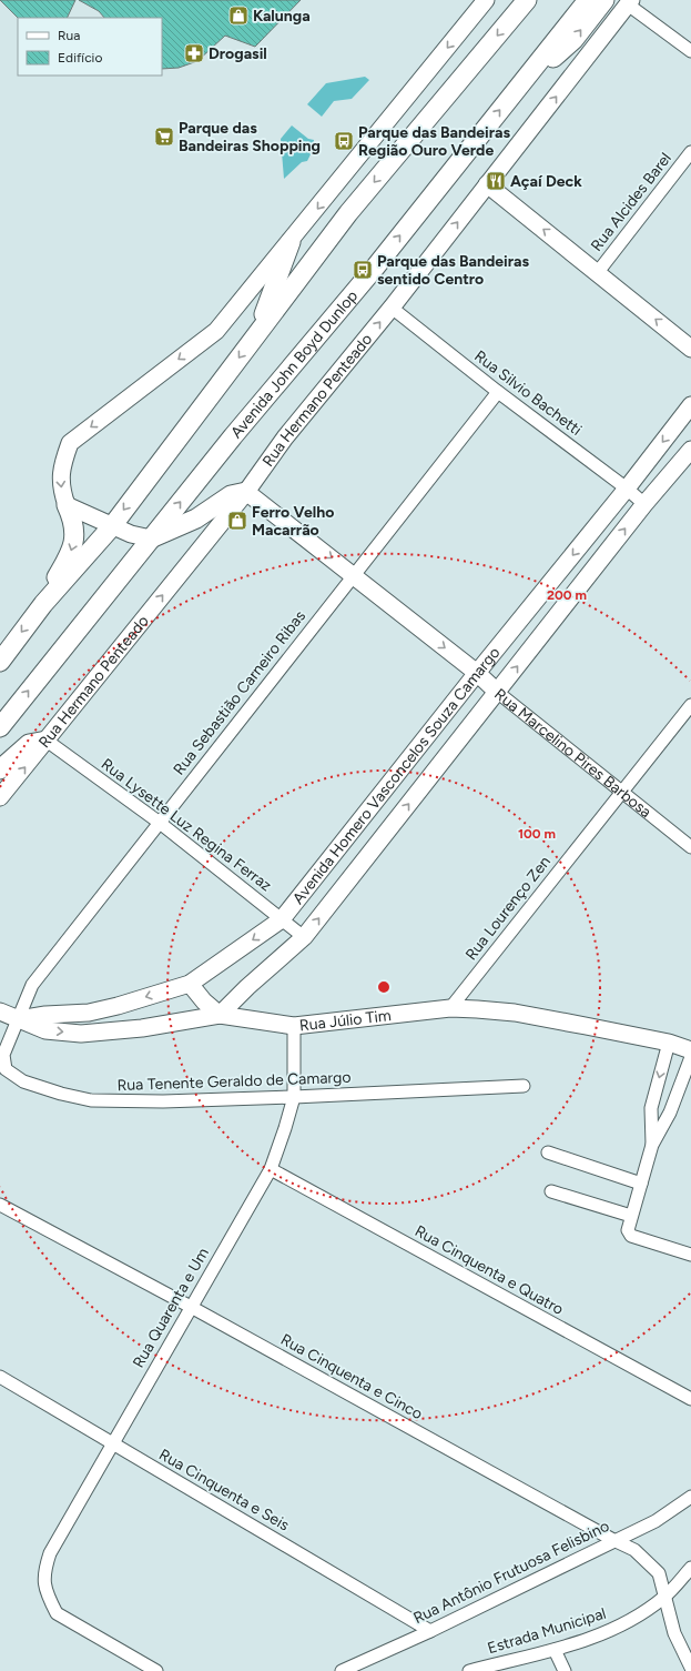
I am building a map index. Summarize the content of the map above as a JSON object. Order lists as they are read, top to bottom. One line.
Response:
{"streets":{"main road":["Avenida John Boyd Dunlop","Rua Hermano Penteado","Rua Marcelino Pires Barbosa","Avenida Homero Vasconcelos Souza Camargo","Rua Júlio Tim"],"street":["Rua Alcides Barel","Rua Silvio Bachetti","Rua Sebastião Carneiro Ribas","Rua Lysette Luz Regina Ferraz","Rua Lourenço Zen","Rua Tenente Geraldo de Camargo","Rua Cinquenta e Quatro","Rua Quarenta e Um","Rua Cinquenta e Cinco","Rua Cinquenta e Seis","Rua Antônio Frutuosa Felisbino","Estrada Municipal"]},"crossings":[["Rua Silvio Bachetti","Rua Hermano Penteado"],["Rua Silvio Bachetti","Rua Sebastião Carneiro Ribas"],["Rua Silvio Bachetti","Avenida Homero Vasconcelos Souza Camargo"],["Rua Hermano Penteado","Rua Marcelino Pires Barbosa"],["Rua Hermano Penteado","Rua Lysette Luz Regina Ferraz"],["Rua Sebastião Carneiro Ribas","Rua Marcelino Pires Barbosa"],["Rua Sebastião Carneiro Ribas","Avenida Homero Vasconcelos Souza Camargo"],["Rua Sebastião Carneiro Ribas","Rua Lysette Luz Regina Ferraz"],["Rua Sebastião Carneiro Ribas","Rua Júlio Tim"],["Rua Sebastião Carneiro Ribas","Rua Tenente Geraldo de Camargo"],["Rua Marcelino Pires Barbosa","Avenida Homero Vasconcelos Souza Camargo"],["Rua Marcelino Pires Barbosa","Rua Lourenço Zen"],["Avenida Homero Vasconcelos Souza Camargo","Rua Lysette Luz Regina Ferraz"],["Avenida Homero Vasconcelos Souza Camargo","Rua Júlio Tim"],["Avenida Homero Vasconcelos Souza Camargo","Rua Tenente Geraldo de Camargo"],["Rua Lourenço Zen","Rua Júlio Tim"],["Rua Júlio Tim","Rua Tenente Geraldo de Camargo"],["Rua Júlio Tim","Rua Quarenta e Um"],["Rua Tenente Geraldo de Camargo","Rua Quarenta e Um"],["Rua Cinquenta e Quatro","Rua Quarenta e Um"],["Rua Quarenta e Um","Rua Cinquenta e Cinco"],["Rua Quarenta e Um","Rua Cinquenta e Seis"],["Rua Cinquenta e Cinco","Rua Antônio Frutuosa Felisbino"],["Rua Cinquenta e Cinco","Estrada Municipal"],["Rua Cinquenta e Seis","Rua Antônio Frutuosa Felisbino"]],"one_way":["Rua Marcelino Pires Barbosa"],"places":{"shop":["Kalunga","Ferro Velho Macarrão"],"pharmacy":["Drogasil"],"supermarket":["Parque das Bandeiras Shopping"],"bus stop":["Parque das Bandeiras Região Ouro Verde","Parque das Bandeiras sentido Centro"],"restaurant":["Açaí Deck"]},"legend":["Rua","Edifício"],"rings":["200 m","100 m"]}
